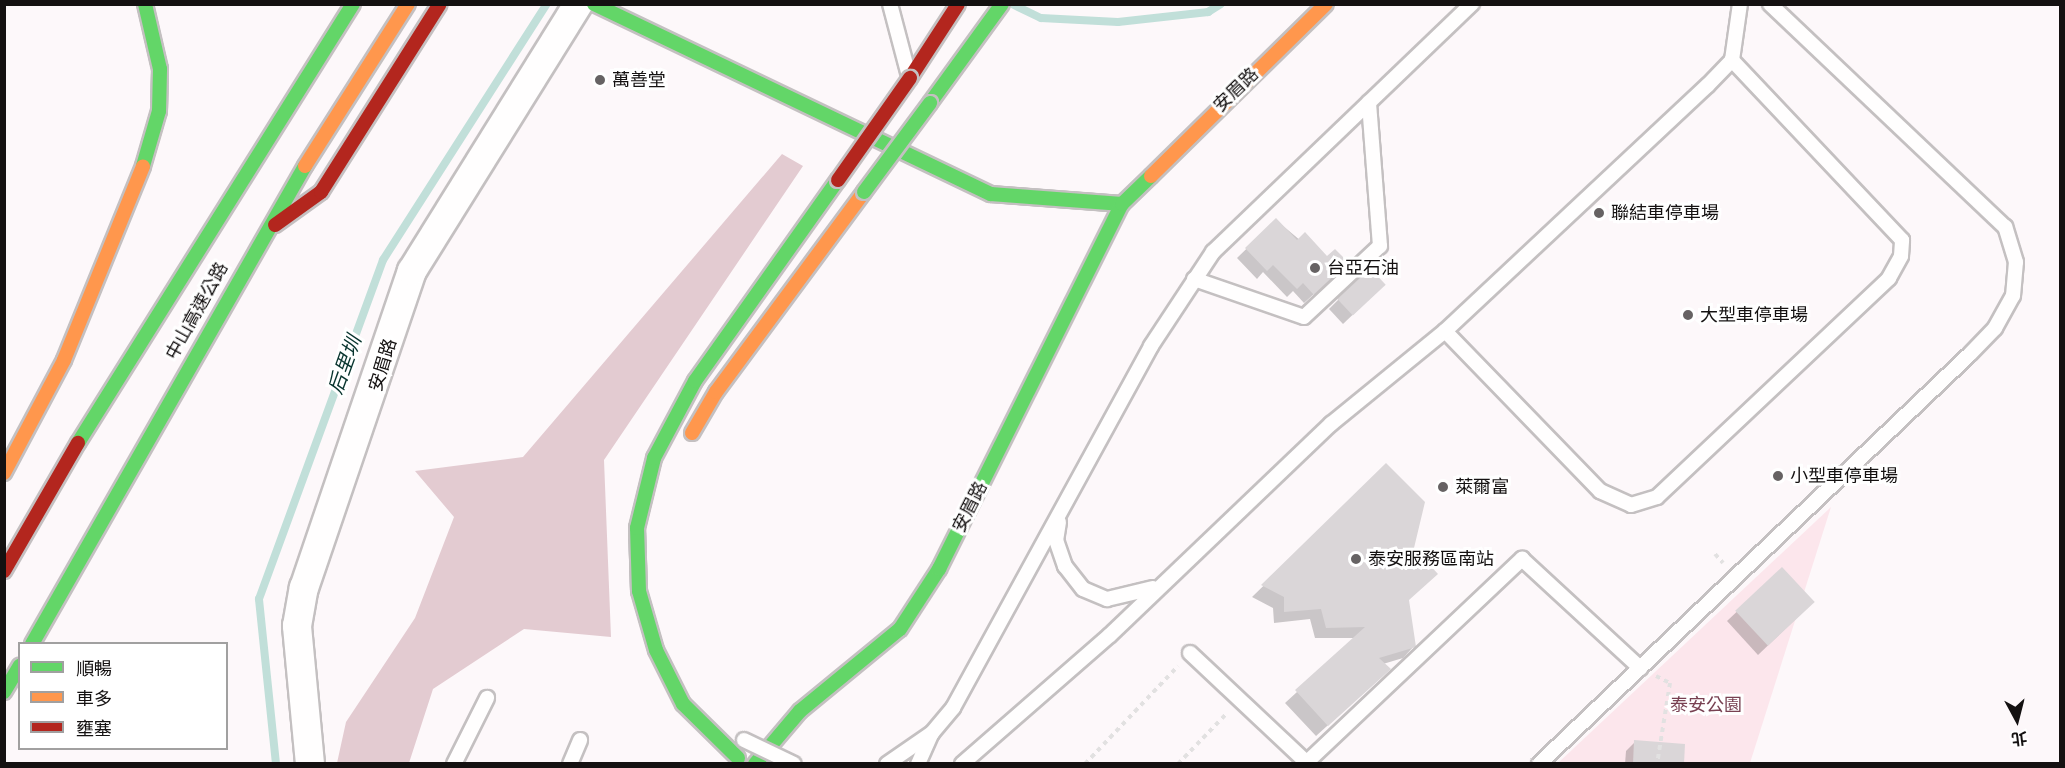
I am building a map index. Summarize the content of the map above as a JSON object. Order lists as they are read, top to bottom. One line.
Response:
{"streets":{"main road":["安眉路","中山高速公路"]},"water":["后里圳"],"parks":["泰安公園"],"places":["萬善堂","聯結車停車場","台亞石油","大型車停車場","小型車停車場","萊爾富","泰安服務區南站"],"legend":["順暢","車多","壅塞"],"north":"bottom"}
